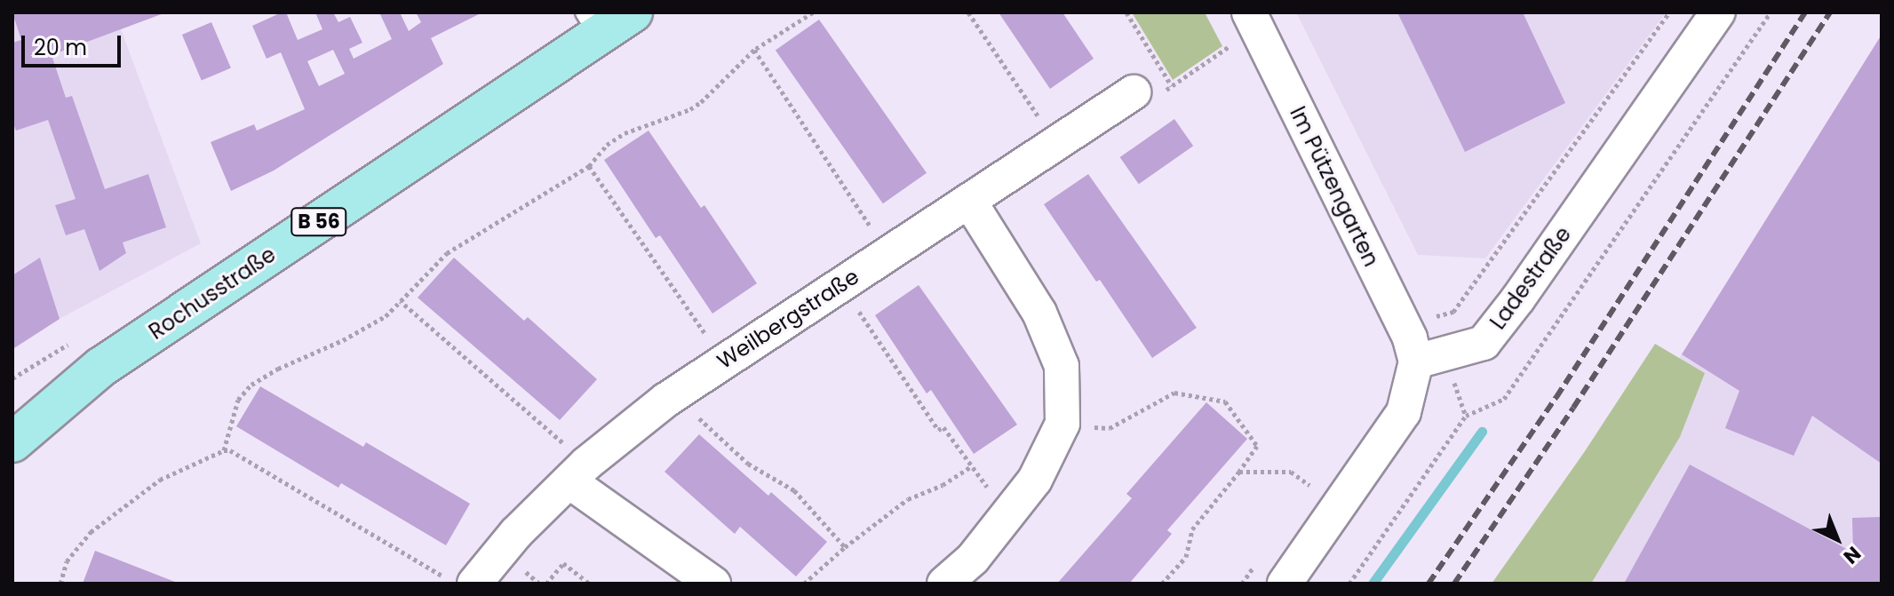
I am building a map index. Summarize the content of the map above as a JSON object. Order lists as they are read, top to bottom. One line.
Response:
{"streets":{"main road":["B 56","Rochusstraße"],"street":["Im Pützengarten","Ladestraße","Weilbergstraße"]},"crossings":[["Im Pützengarten","Ladestraße"]],"scale_bar":"20 m","north":"bottom right"}
